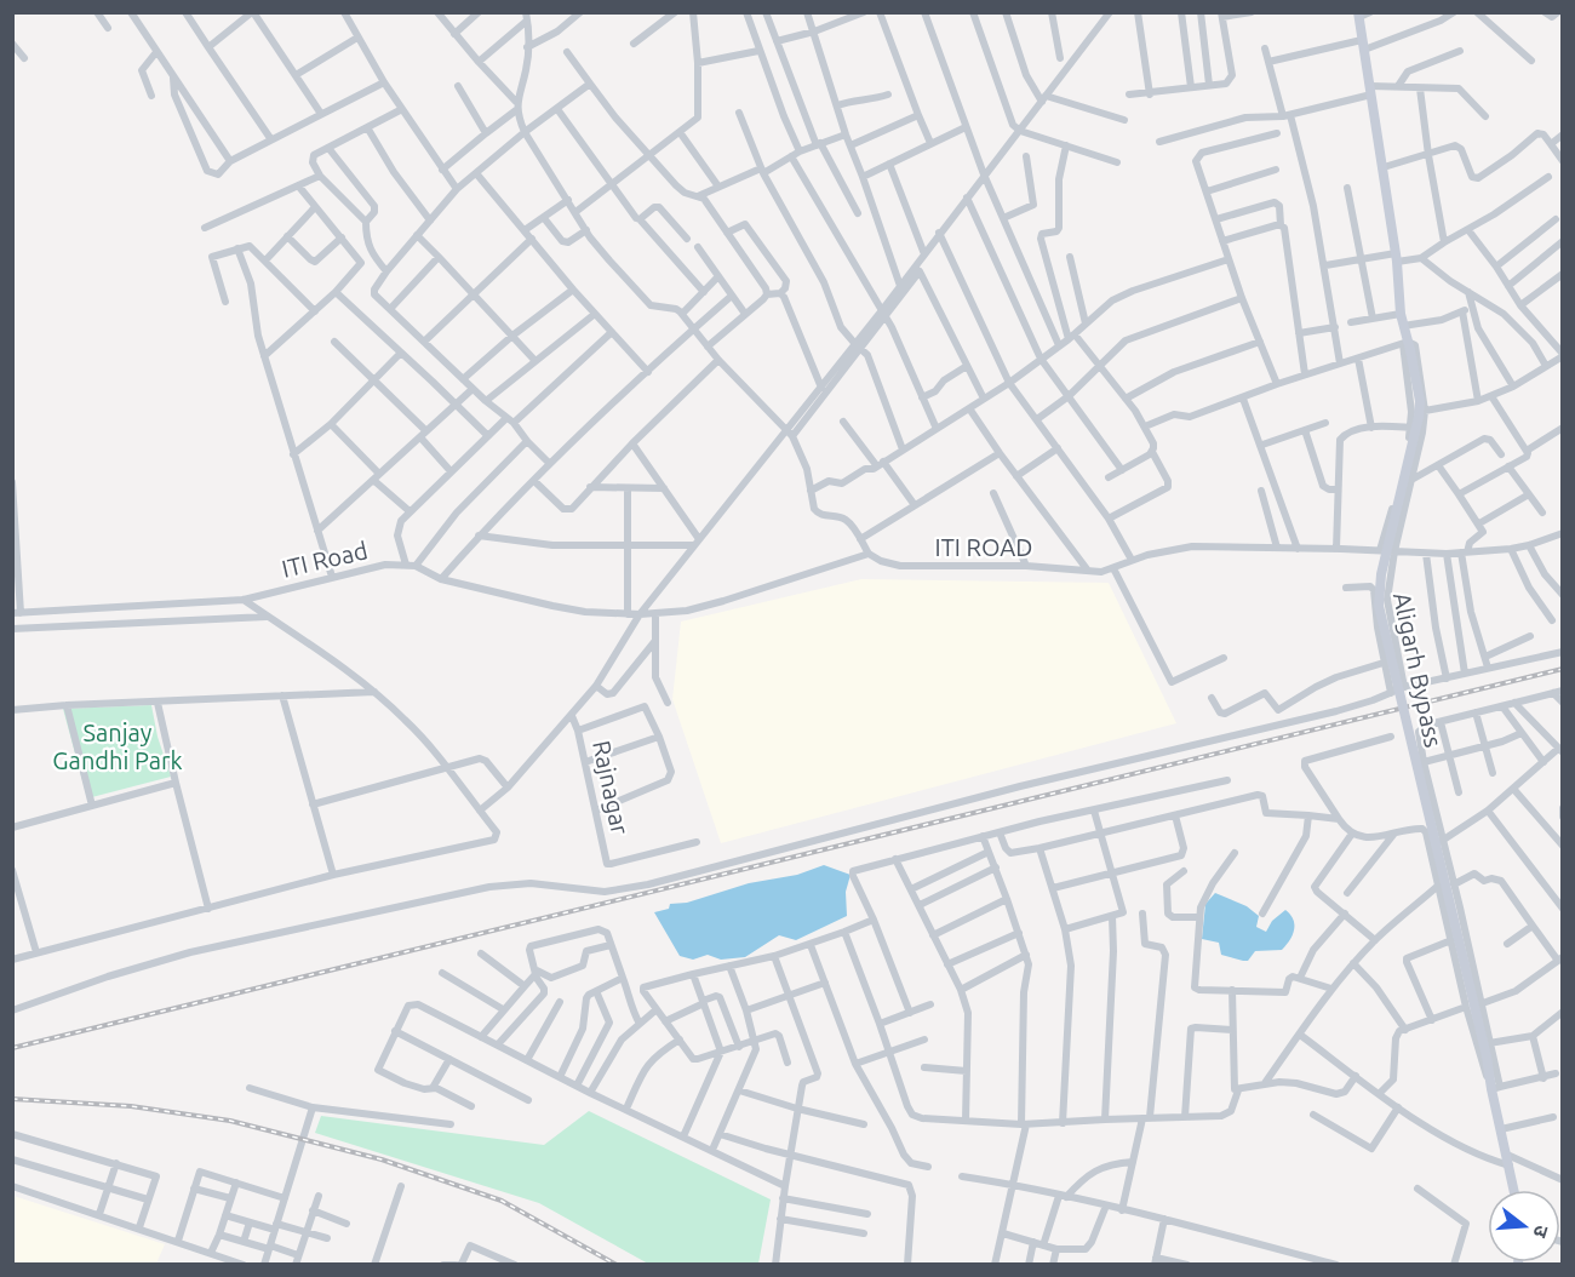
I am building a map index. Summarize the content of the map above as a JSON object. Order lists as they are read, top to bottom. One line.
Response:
{"streets":{"main road":["Aligarh Bypass"],"street":["ITI ROAD","ITI Road","Rajnagar"]},"parks":["Sanjay Gandhi Park"],"north":"right"}
